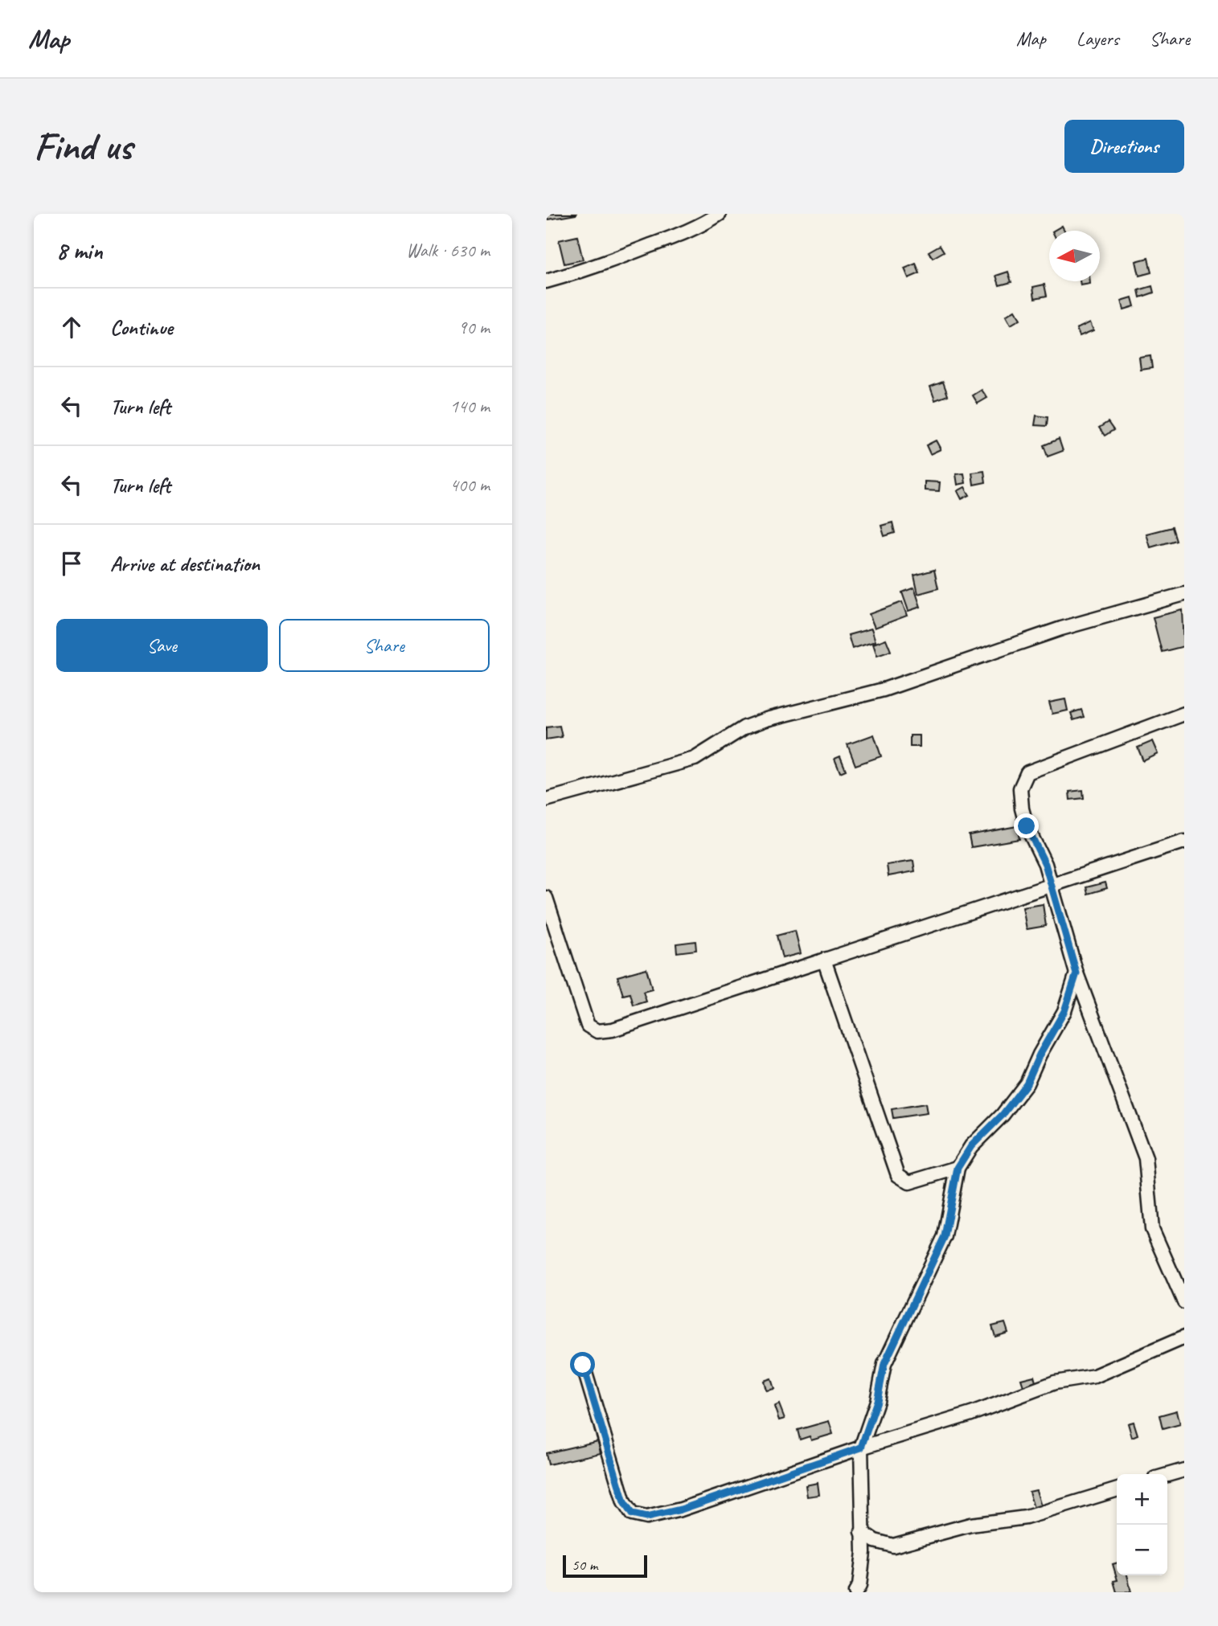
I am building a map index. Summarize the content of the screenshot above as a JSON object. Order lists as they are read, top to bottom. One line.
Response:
{"scale_bar":"50 m","north":"left","page":{"header":"Map","nav":["Map","Layers","Share"],"buttons":["Directions",["Save","Share"]],"title":"Find us","heading":["8 min","Walk · 630 m"],"list":[["Continue","90 m"],["Turn left","140 m"],["Turn left","400 m"],"Arrive at destination"],"map_buttons":["+","−"],"scale":"50 m"}}
